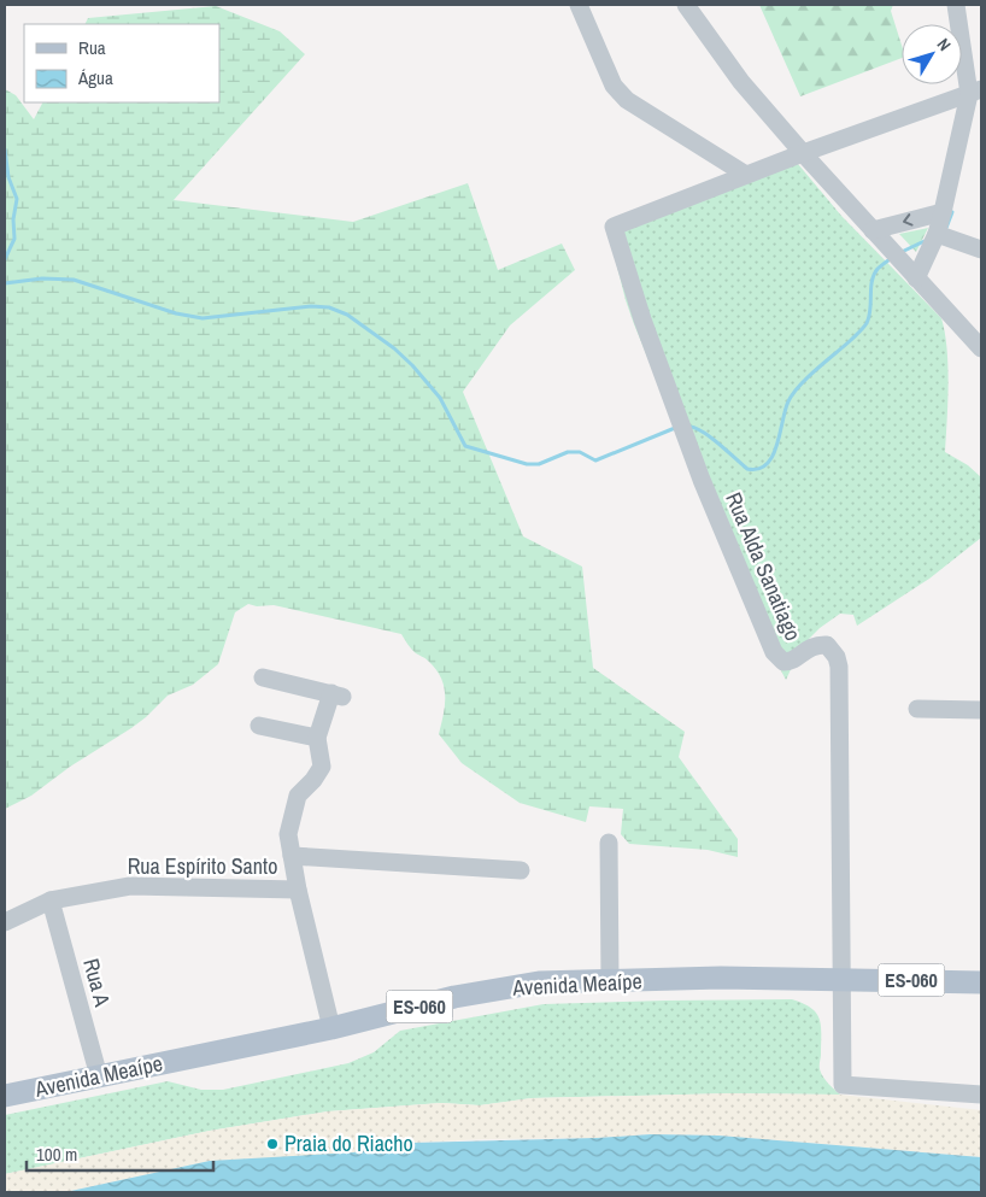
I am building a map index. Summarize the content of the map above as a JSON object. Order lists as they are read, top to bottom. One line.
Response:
{"streets":{"main road":["ES-060","Avenida Meaípe"],"street":["Rua Alda Sanatiago","Rua Espírito Santo","Rua A"]},"crossings":[["Rua Alda Sanatiago","Avenida Meaípe"],["Rua Espírito Santo","Rua A"],["Rua Espírito Santo","Avenida Meaípe"],["Rua A","Avenida Meaípe"]],"places":["Praia do Riacho"],"legend":["Rua","Água"],"scale_bar":"100 m","north":"top right"}
